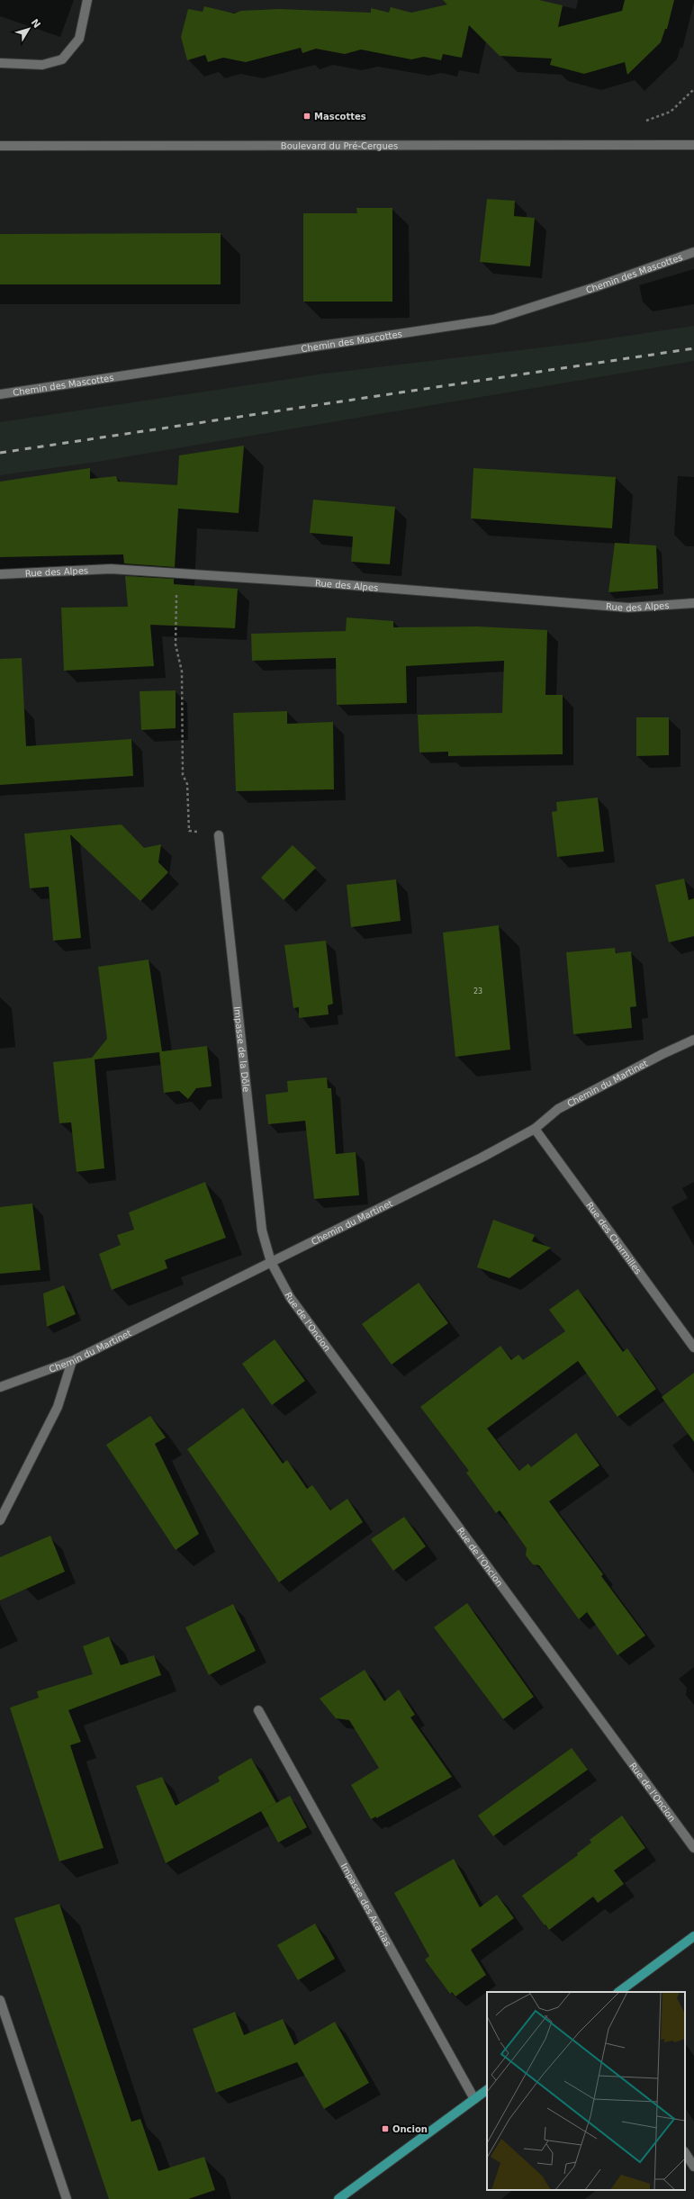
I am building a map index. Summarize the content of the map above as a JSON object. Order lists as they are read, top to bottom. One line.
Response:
{"streets":{"street":["Boulevard du Pré-Cergues","Chemin des Mascottes","Rue des Alpes","Impasse de la Dôle","Chemin du Martinet","Rue des Charmilles","Rue de l'Oncion","Impasse des Acacias"]},"crossings":[["Impasse de la Dôle","Chemin du Martinet"],["Impasse de la Dôle","Rue de l'Oncion"],["Chemin du Martinet","Rue des Charmilles"],["Chemin du Martinet","Rue de l'Oncion"]],"places":{"transit":["Mascottes","Oncion"]},"house_numbers":["23"],"north":"top right"}
